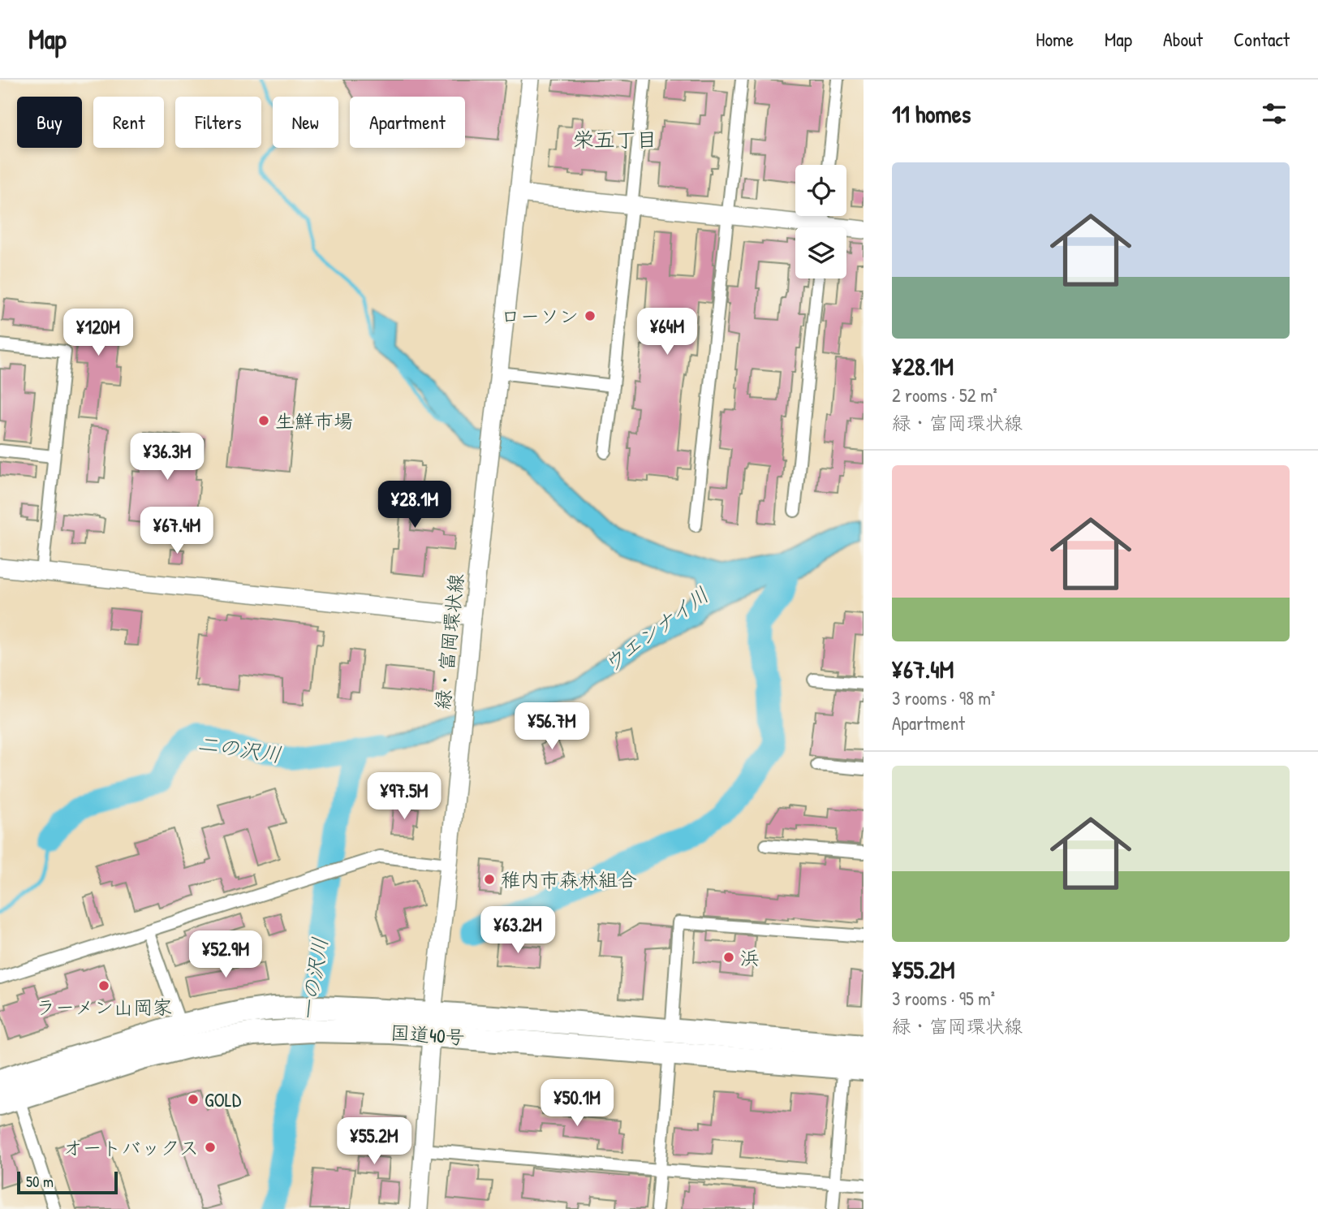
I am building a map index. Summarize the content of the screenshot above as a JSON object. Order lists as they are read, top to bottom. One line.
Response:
{"streets":{"highway":["国道40号"],"street":["緑・富岡環状線"]},"crossings":[["緑・富岡環状線","国道40号"]],"districts":["栄五丁目"],"water":["ウエンナイ川","二の沢川","一の沢川"],"places":["ローソン","生鮮市場","稚内市森林組合","浜","ラーメン山岡家","GOLD","オートバックス"],"scale_bar":"50 m","page":{"header":"Map","nav":["Home","Map","About","Contact"],"heading":"11 homes","chip":["Buy","Rent","Filters","New","Apartment"],"list":[{"name":"¥28.1M","note":"2 rooms · 52 m² · 緑・富岡環状線"},{"name":"¥67.4M","note":"3 rooms · 98 m² · Apartment"},{"name":"¥55.2M","note":"3 rooms · 95 m² · 緑・富岡環状線"}],"price":["¥64M","¥120M","¥36.3M","¥28.1M","¥67.4M","¥56.7M","¥97.5M","¥63.2M","¥52.9M","¥50.1M","¥55.2M"],"scale":"50 m"}}
